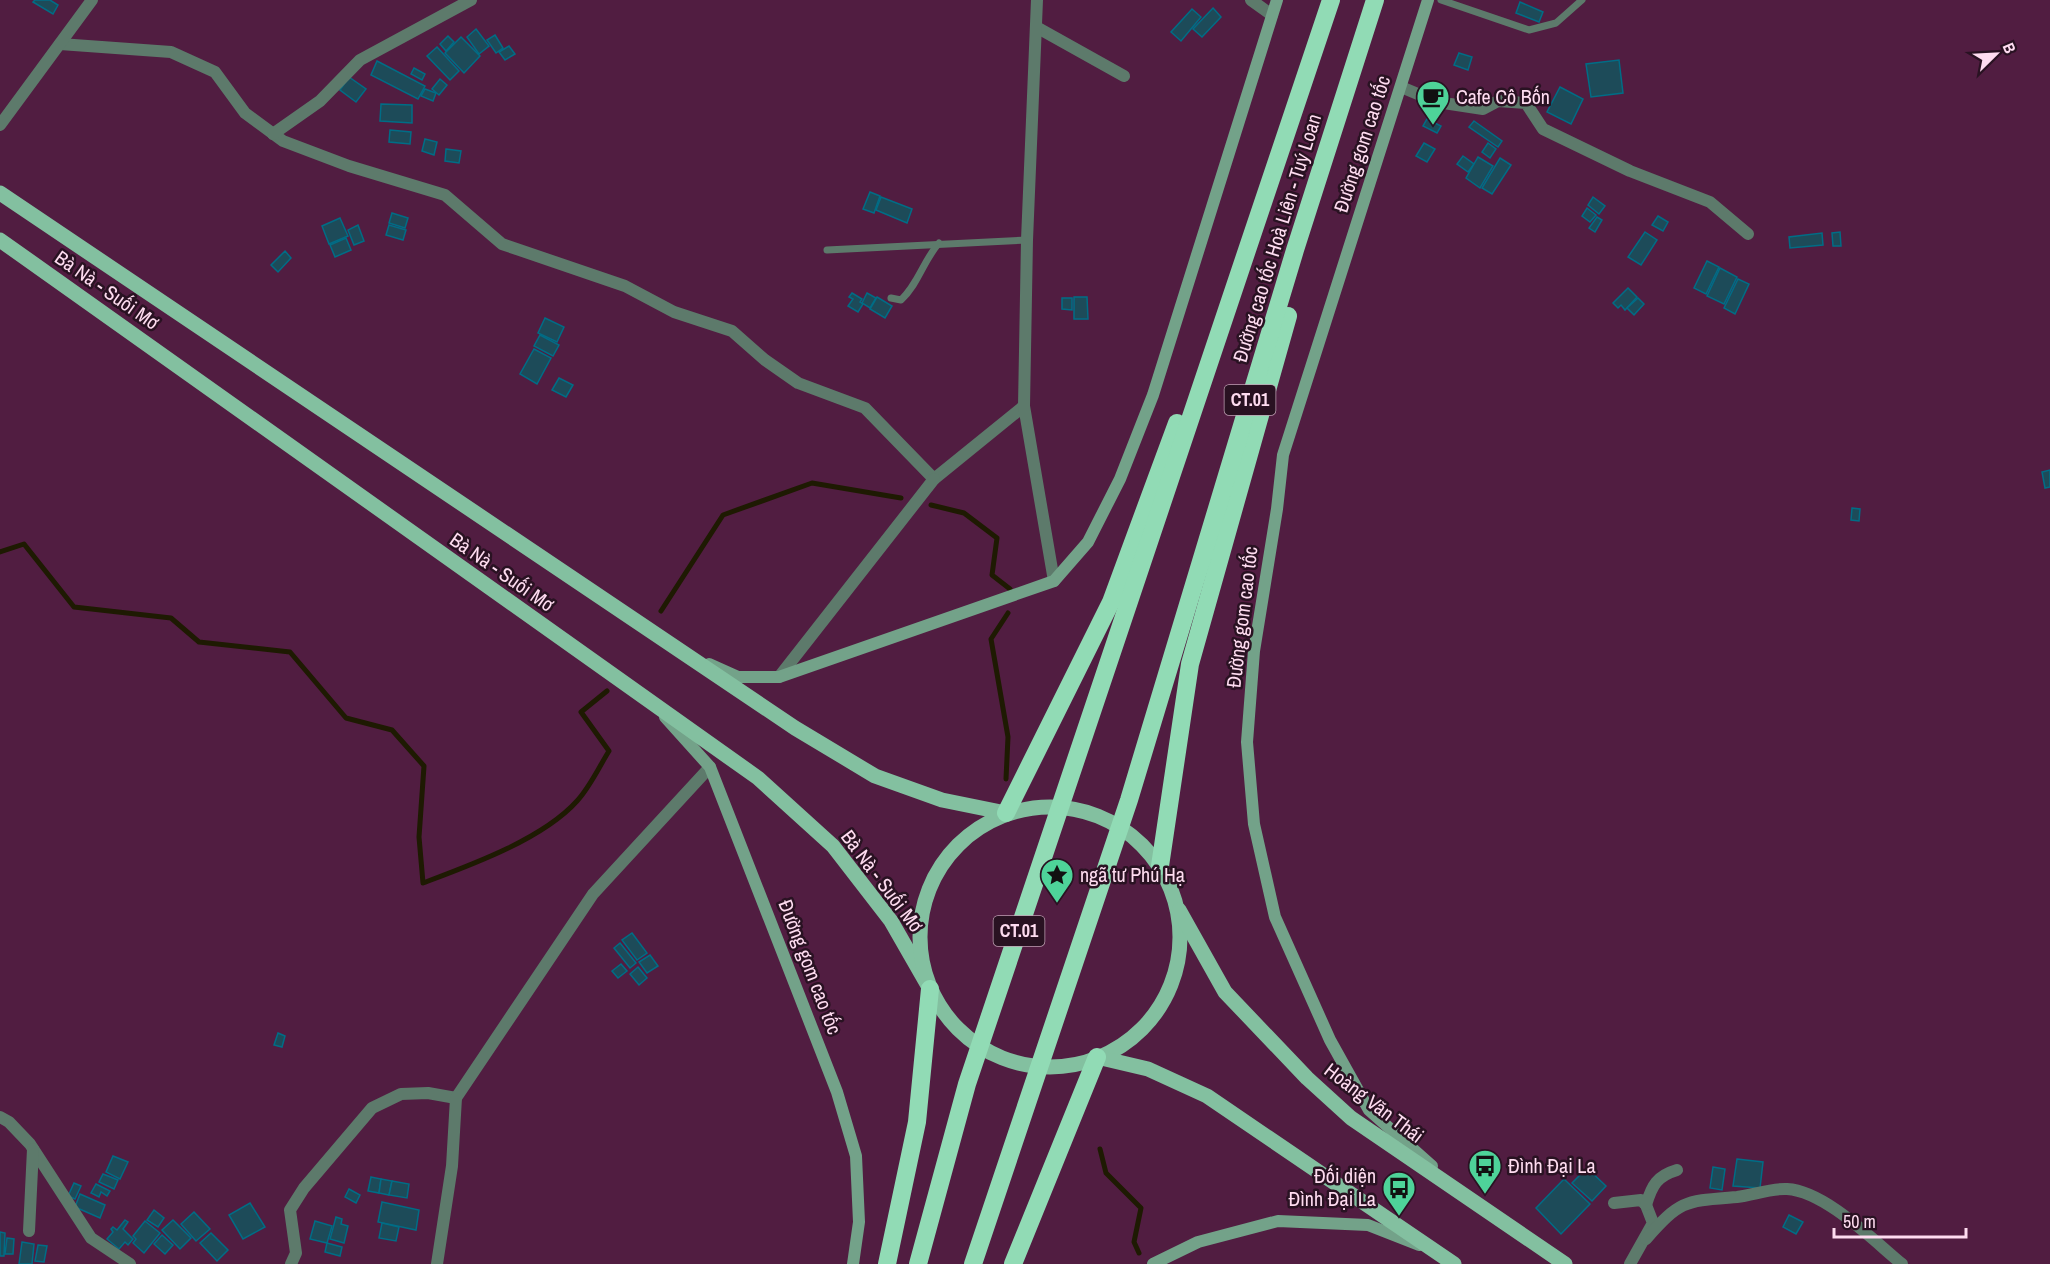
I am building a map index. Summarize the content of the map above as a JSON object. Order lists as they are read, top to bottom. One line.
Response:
{"streets":{"highway":["Đường cao tốc Hoà Liên - Tuý Loan","CT.01"],"main road":["Đường gom cao tốc","Bà Nà - Suối Mơ","Hoàng Văn Thái"]},"crossings":[["Đường gom cao tốc","Bà Nà - Suối Mơ"],["Đường gom cao tốc","Hoàng Văn Thái"],["Bà Nà - Suối Mơ","Hoàng Văn Thái"]],"places":{"cafe":["Cafe Cô Bốn"],"place":["ngã tư Phú Hạ"],"bus stop":["Đình Đại La","Đối diện Đình Đại La"]},"scale_bar":"50 m","north":"top right"}
